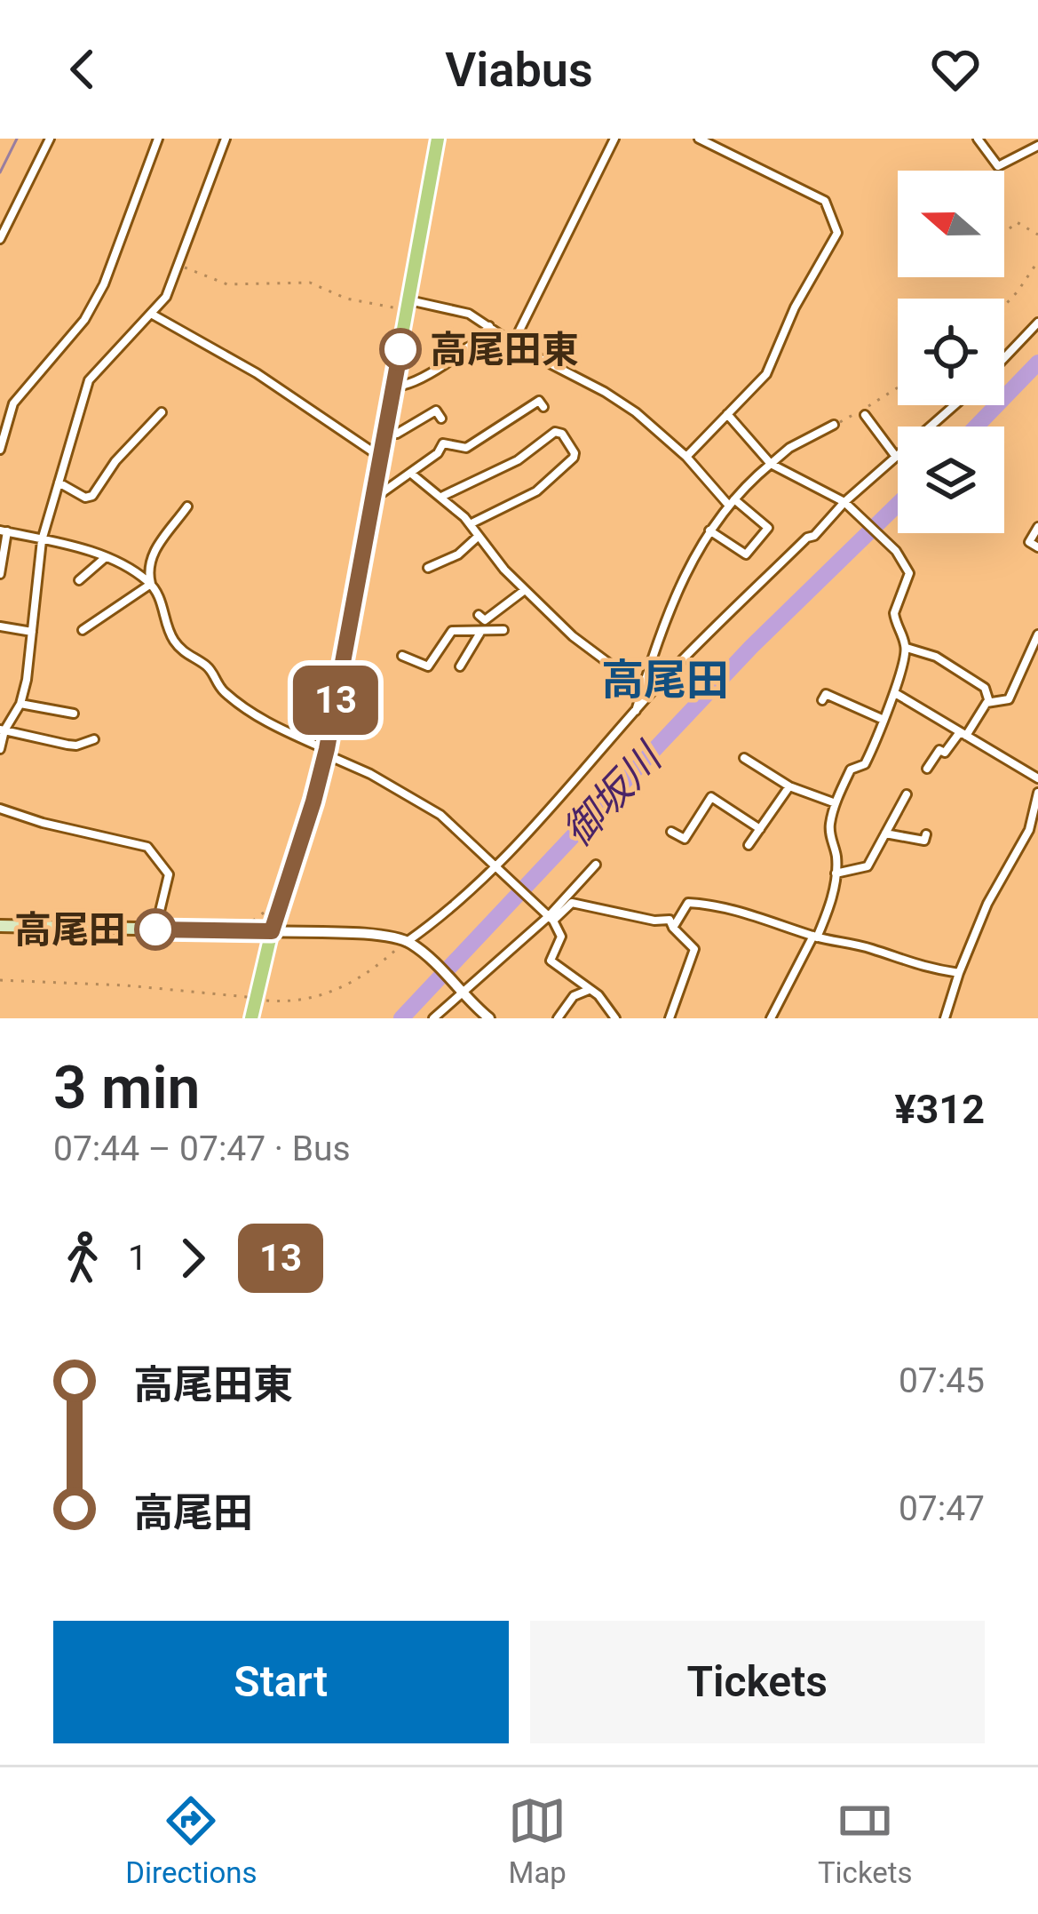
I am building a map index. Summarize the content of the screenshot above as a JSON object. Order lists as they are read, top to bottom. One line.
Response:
{"districts":["高尾田"],"water":["御坂川"],"places":["高尾田東","高尾田"],"lines":["bus line 13"],"north":"left","page":{"header":"Viabus","on_map":"13","heading":["3 min","07:44 – 07:47 · Bus","¥312"],"legs":["1","13"],"list":[{"name":"高尾田東","value":"07:45"},{"name":"高尾田","value":"07:47"}],"buttons":["Start","Tickets"],"tabs":["Directions","Map","Tickets"]}}
